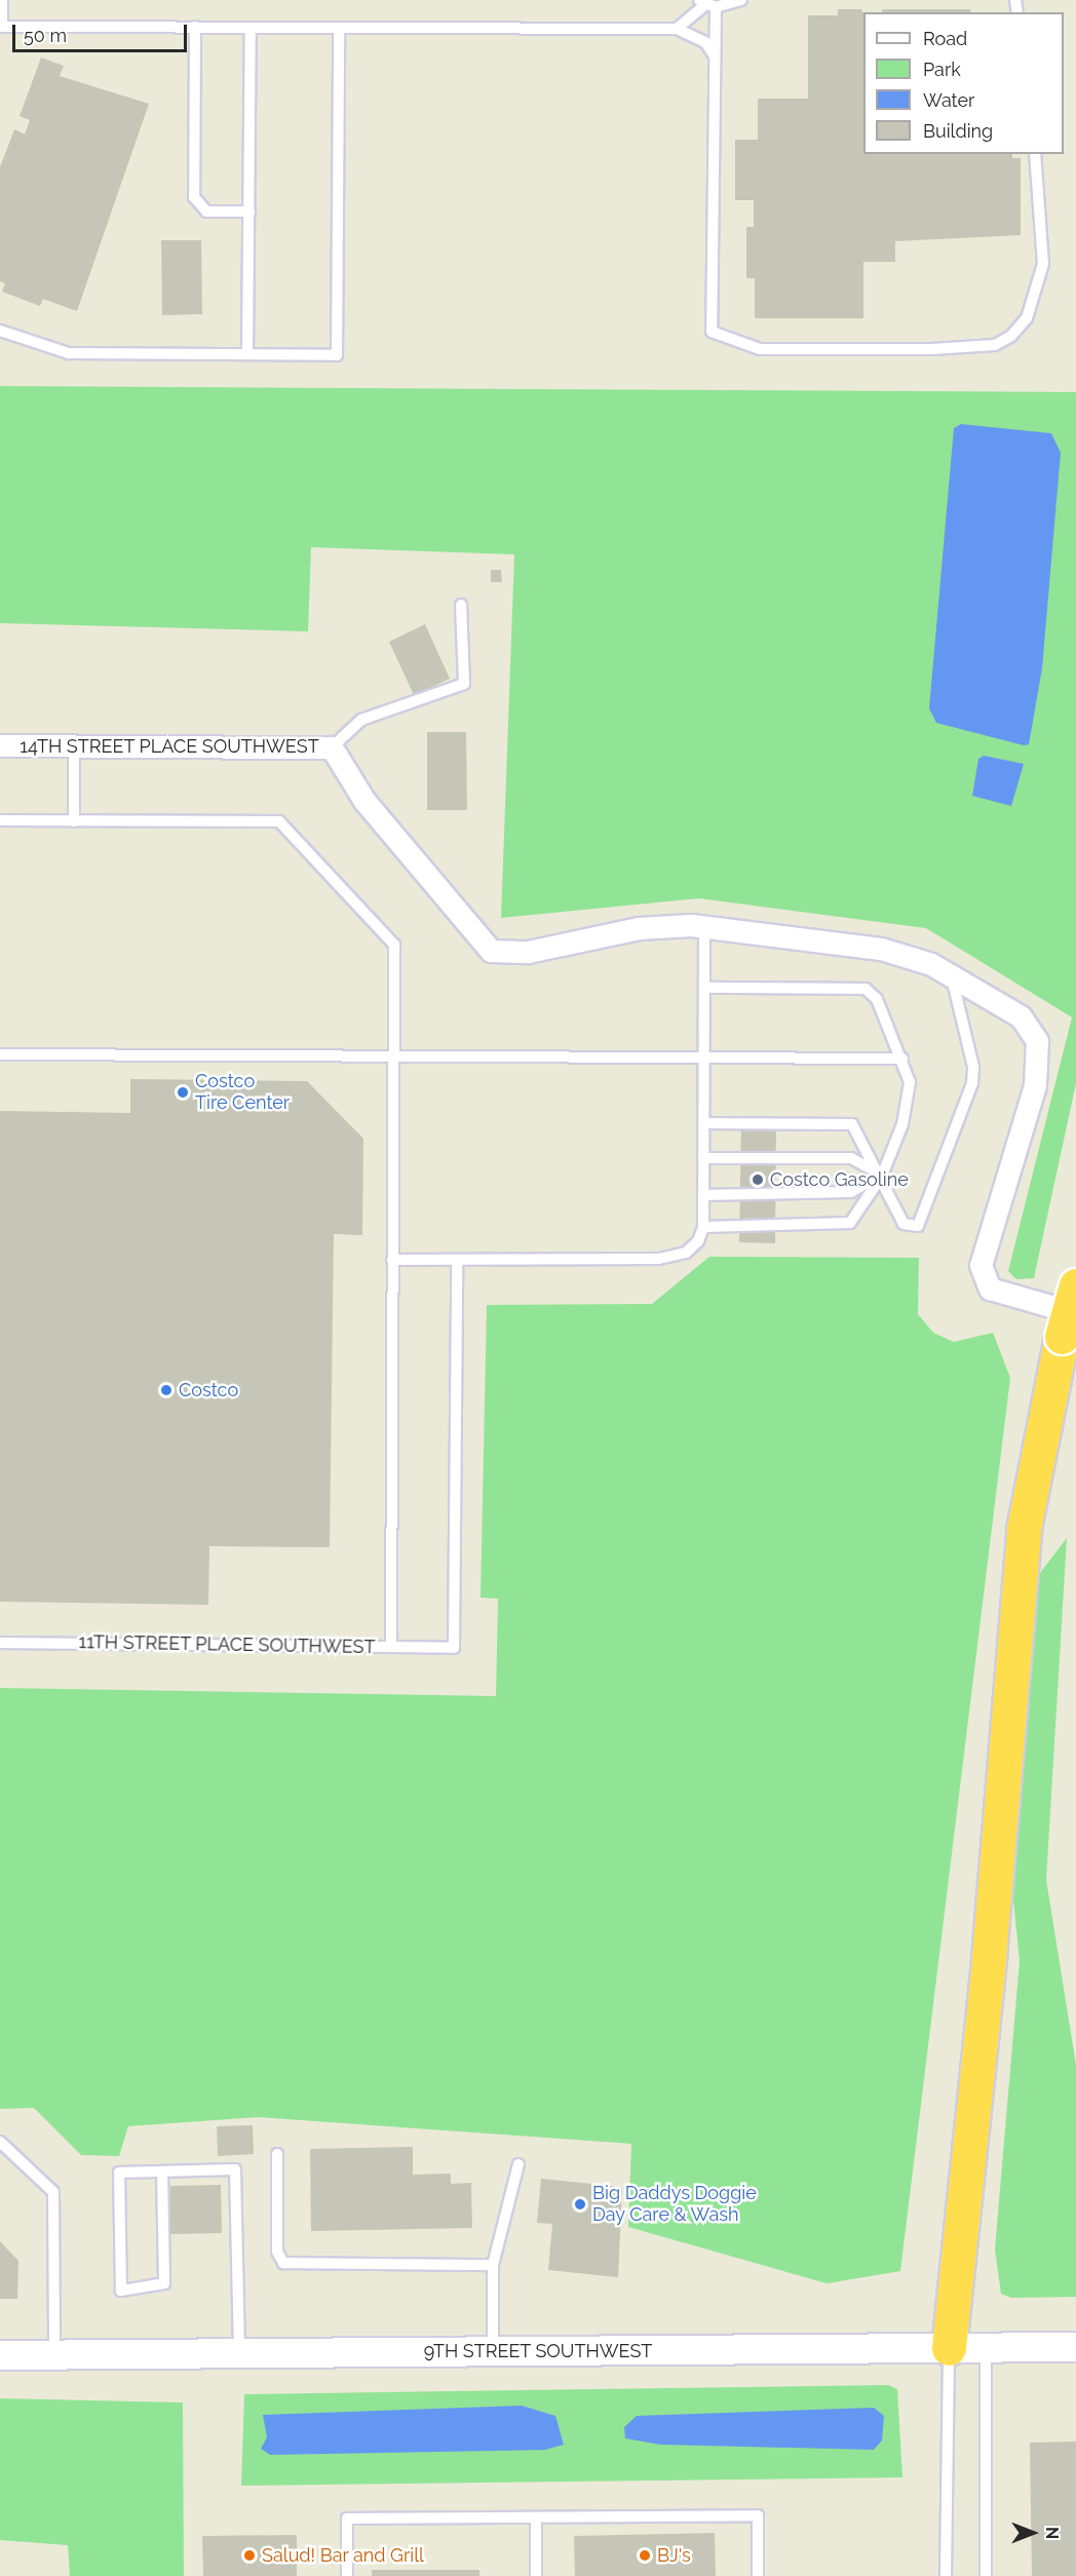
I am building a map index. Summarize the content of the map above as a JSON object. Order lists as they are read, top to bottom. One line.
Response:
{"streets":{"main road":["9TH STREET SOUTHWEST"],"street":["14TH STREET PLACE SOUTHWEST"],"lane":["11TH STREET PLACE SOUTHWEST"]},"places":["Costco Tire Center","Costco Gasoline","Costco","Big Daddys Doggie Day Care & Wash","Salud! Bar and Grill","BJ's"],"legend":["Road","Park","Water","Building"],"scale_bar":"50 m","north":"right"}
